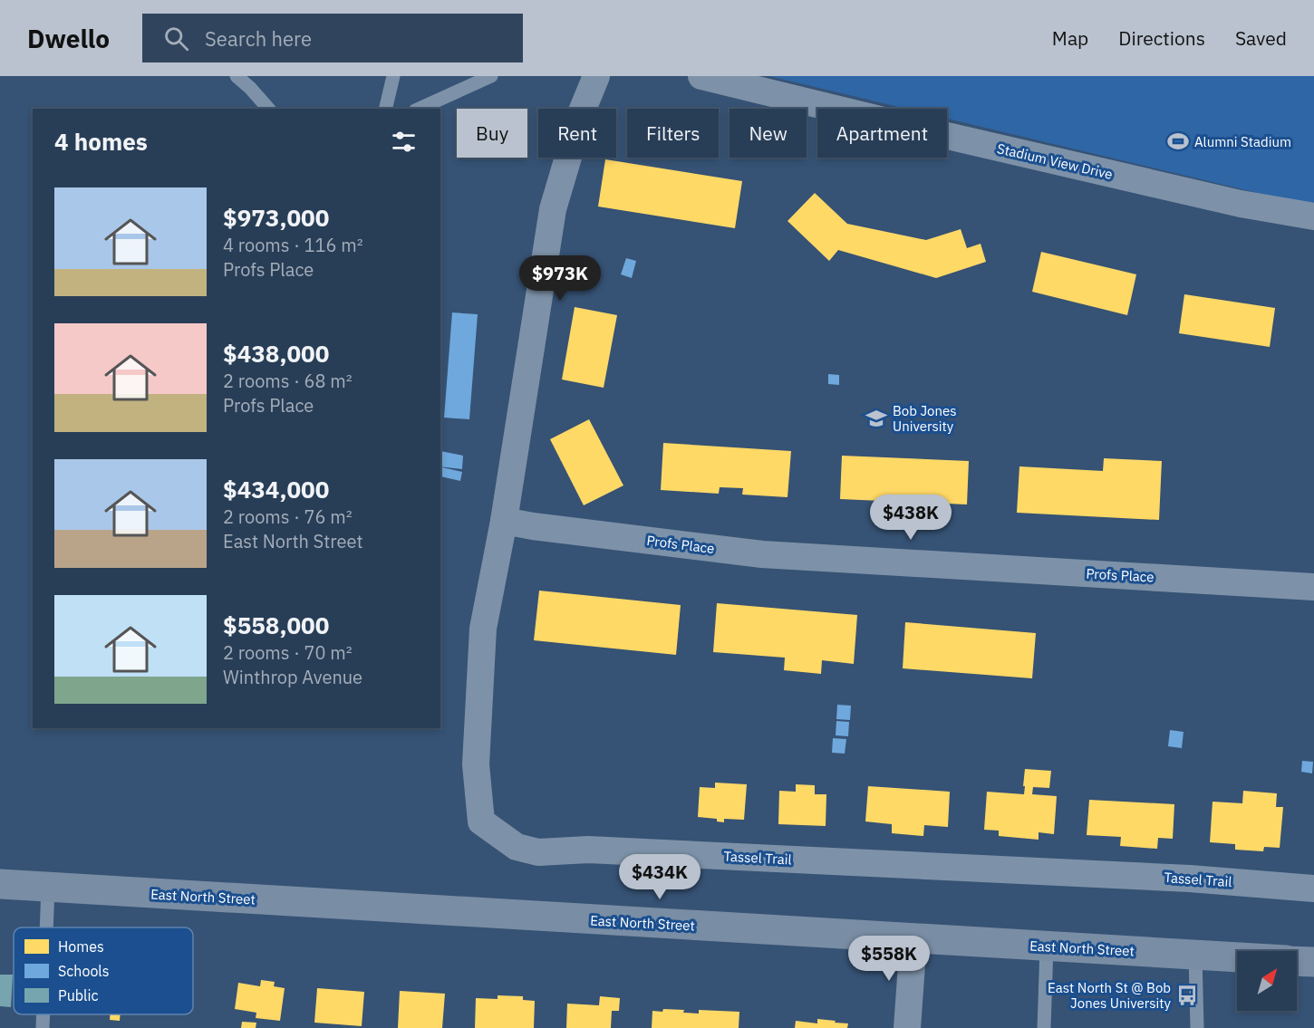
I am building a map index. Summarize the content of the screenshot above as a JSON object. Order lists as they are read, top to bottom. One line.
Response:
{"streets":{"main road":["East North Street"],"street":["Stadium View Drive","Profs Place","Tassel Trail"]},"crossings":[["Profs Place","Tassel Trail"]],"places":{"sports":["Alumni Stadium"],"school or university":["Bob Jones University"],"bus stop":["East North St @ Bob Jones University"]},"legend":["Homes","Schools","Public"],"north":"top right","page":{"header":"Dwello","search":"Search here","nav":["Map","Directions","Saved"],"chip":["Buy","Rent","Filters","New","Apartment"],"heading":"4 homes","list":[{"name":"$973,000","note":"4 rooms · 116 m² · Profs Place"},{"name":"$438,000","note":"2 rooms · 68 m² · Profs Place"},{"name":"$434,000","note":"2 rooms · 76 m² · East North Street"},{"name":"$558,000","note":"2 rooms · 70 m² · Winthrop Avenue"}],"price":["$973K","$438K","$434K","$558K"]}}
